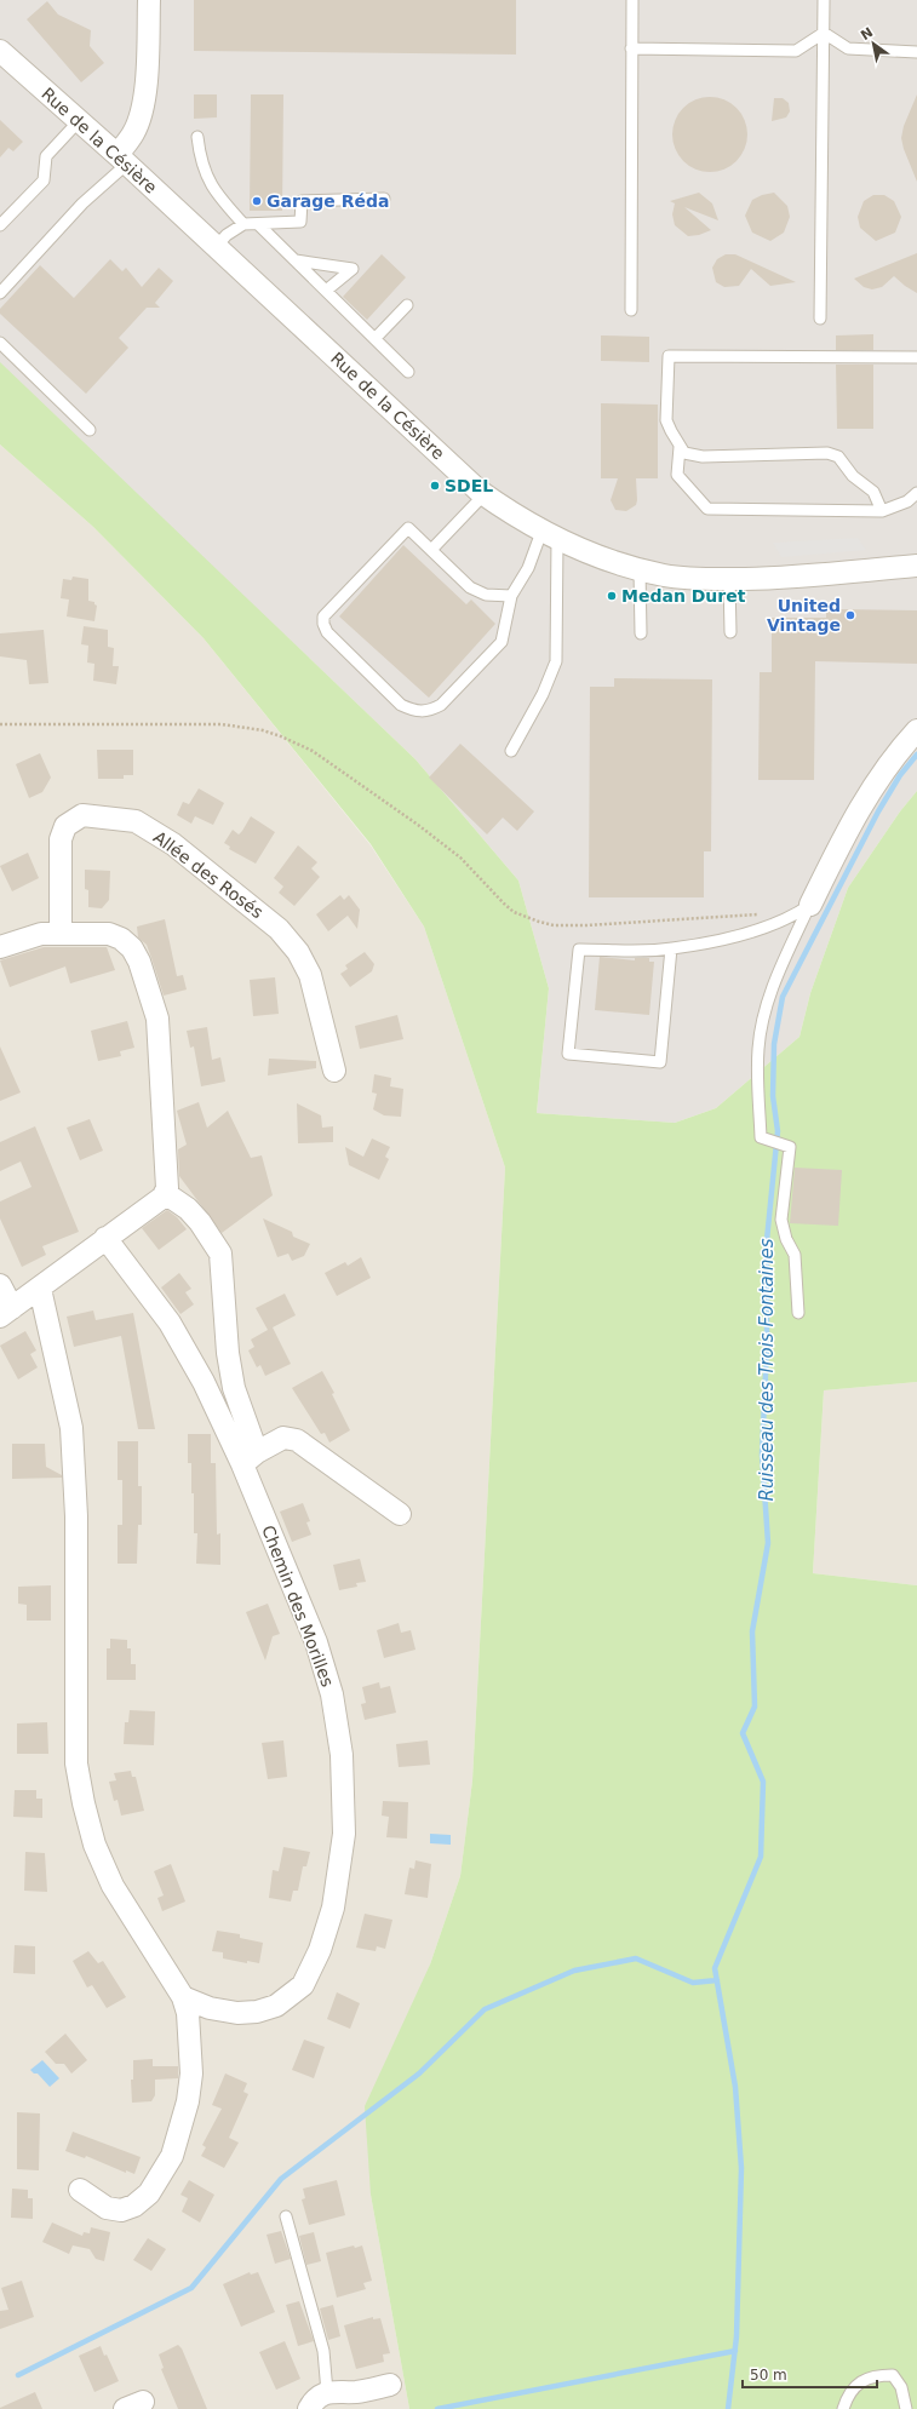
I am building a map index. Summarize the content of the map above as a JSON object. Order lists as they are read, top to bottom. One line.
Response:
{"streets":{"street":["Rue de la Césière","Allée des Rosés","Chemin des Morilles"]},"water":["Ruisseau des Trois Fontaines"],"places":["Garage Réda","SDEL","Medan Duret","United Vintage"],"scale_bar":"50 m","north":"top left"}
